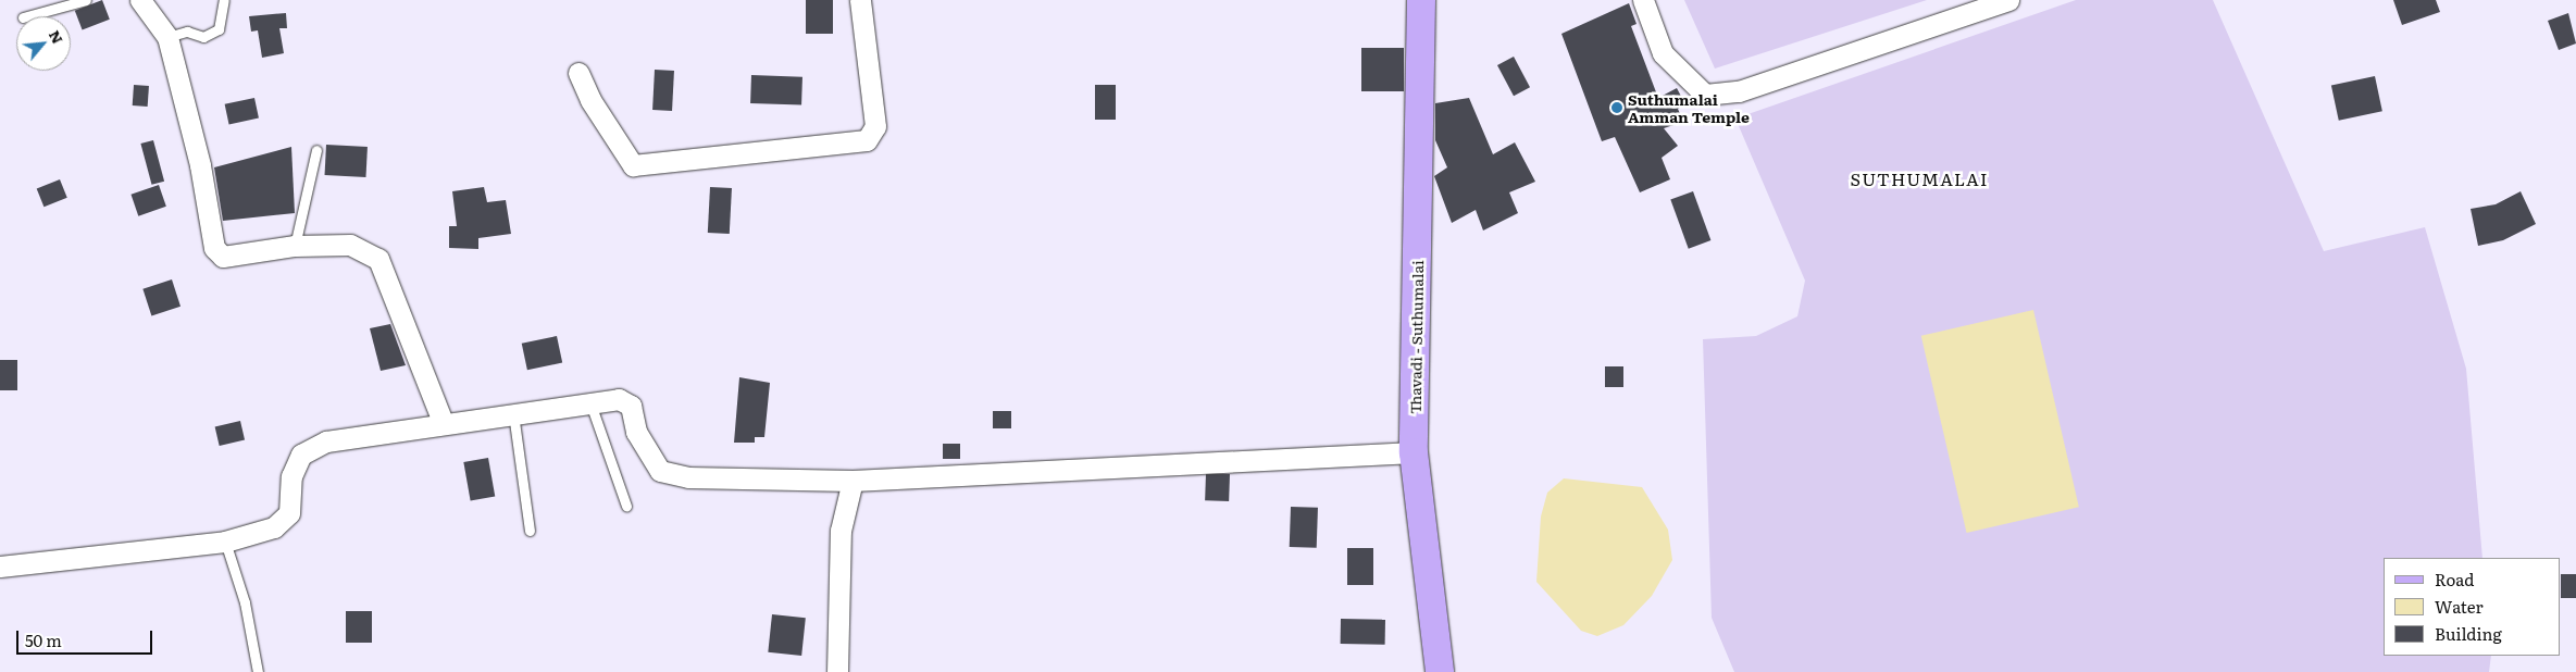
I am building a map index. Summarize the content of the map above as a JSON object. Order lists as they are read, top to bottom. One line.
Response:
{"streets":{"main road":["Thavadi - Suthumalai"]},"districts":["SUTHUMALAI"],"places":["Suthumalai Amman Temple"],"legend":["Road","Water","Building"],"scale_bar":"50 m","north":"top right"}
